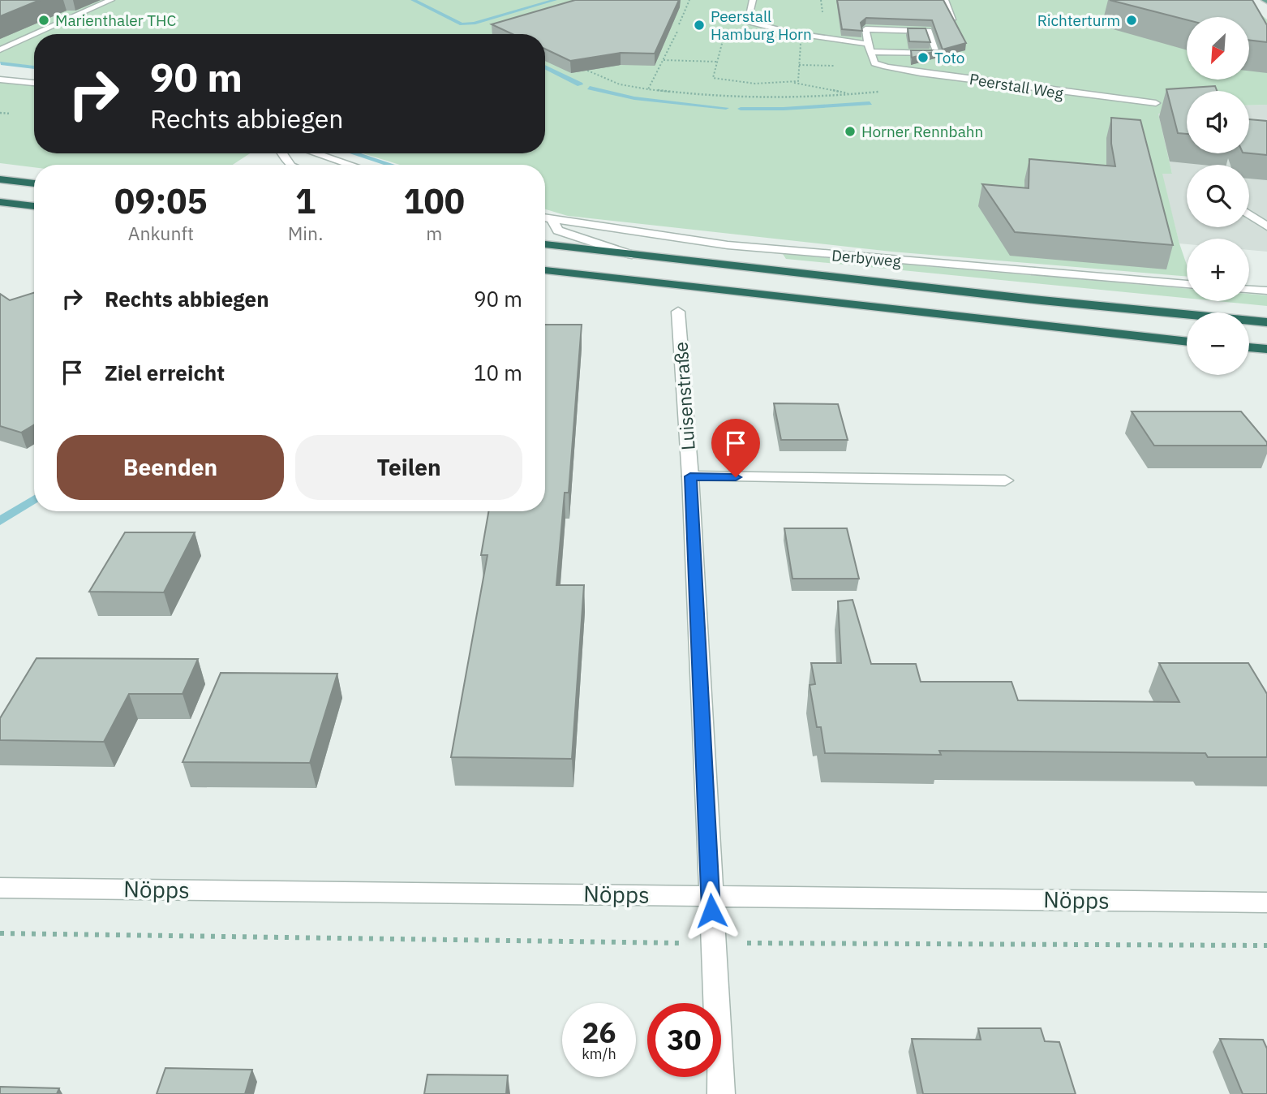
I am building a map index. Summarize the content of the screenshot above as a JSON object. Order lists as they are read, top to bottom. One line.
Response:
{"streets":{"street":["Peerstall Weg","Derbyweg","Luisenstraße","Nöpps"]},"crossings":[["Luisenstraße","Nöpps"]],"places":["Marienthaler THC","Richterturm","Peerstall Hamburg Horn","Toto","Horner Rennbahn"],"north":"bottom left","page":{"map_buttons":["+","−"],"turn":["90 m","Rechts abbiegen"],"eta":["09:05","Ankunft","1","Min.","100","m"],"list":[{"name":"Rechts abbiegen","value":"90 m"},{"name":"Ziel erreicht","value":"10 m"}],"buttons":["Beenden","Teilen"],"speed":"26 km/h","limit":"30"}}
